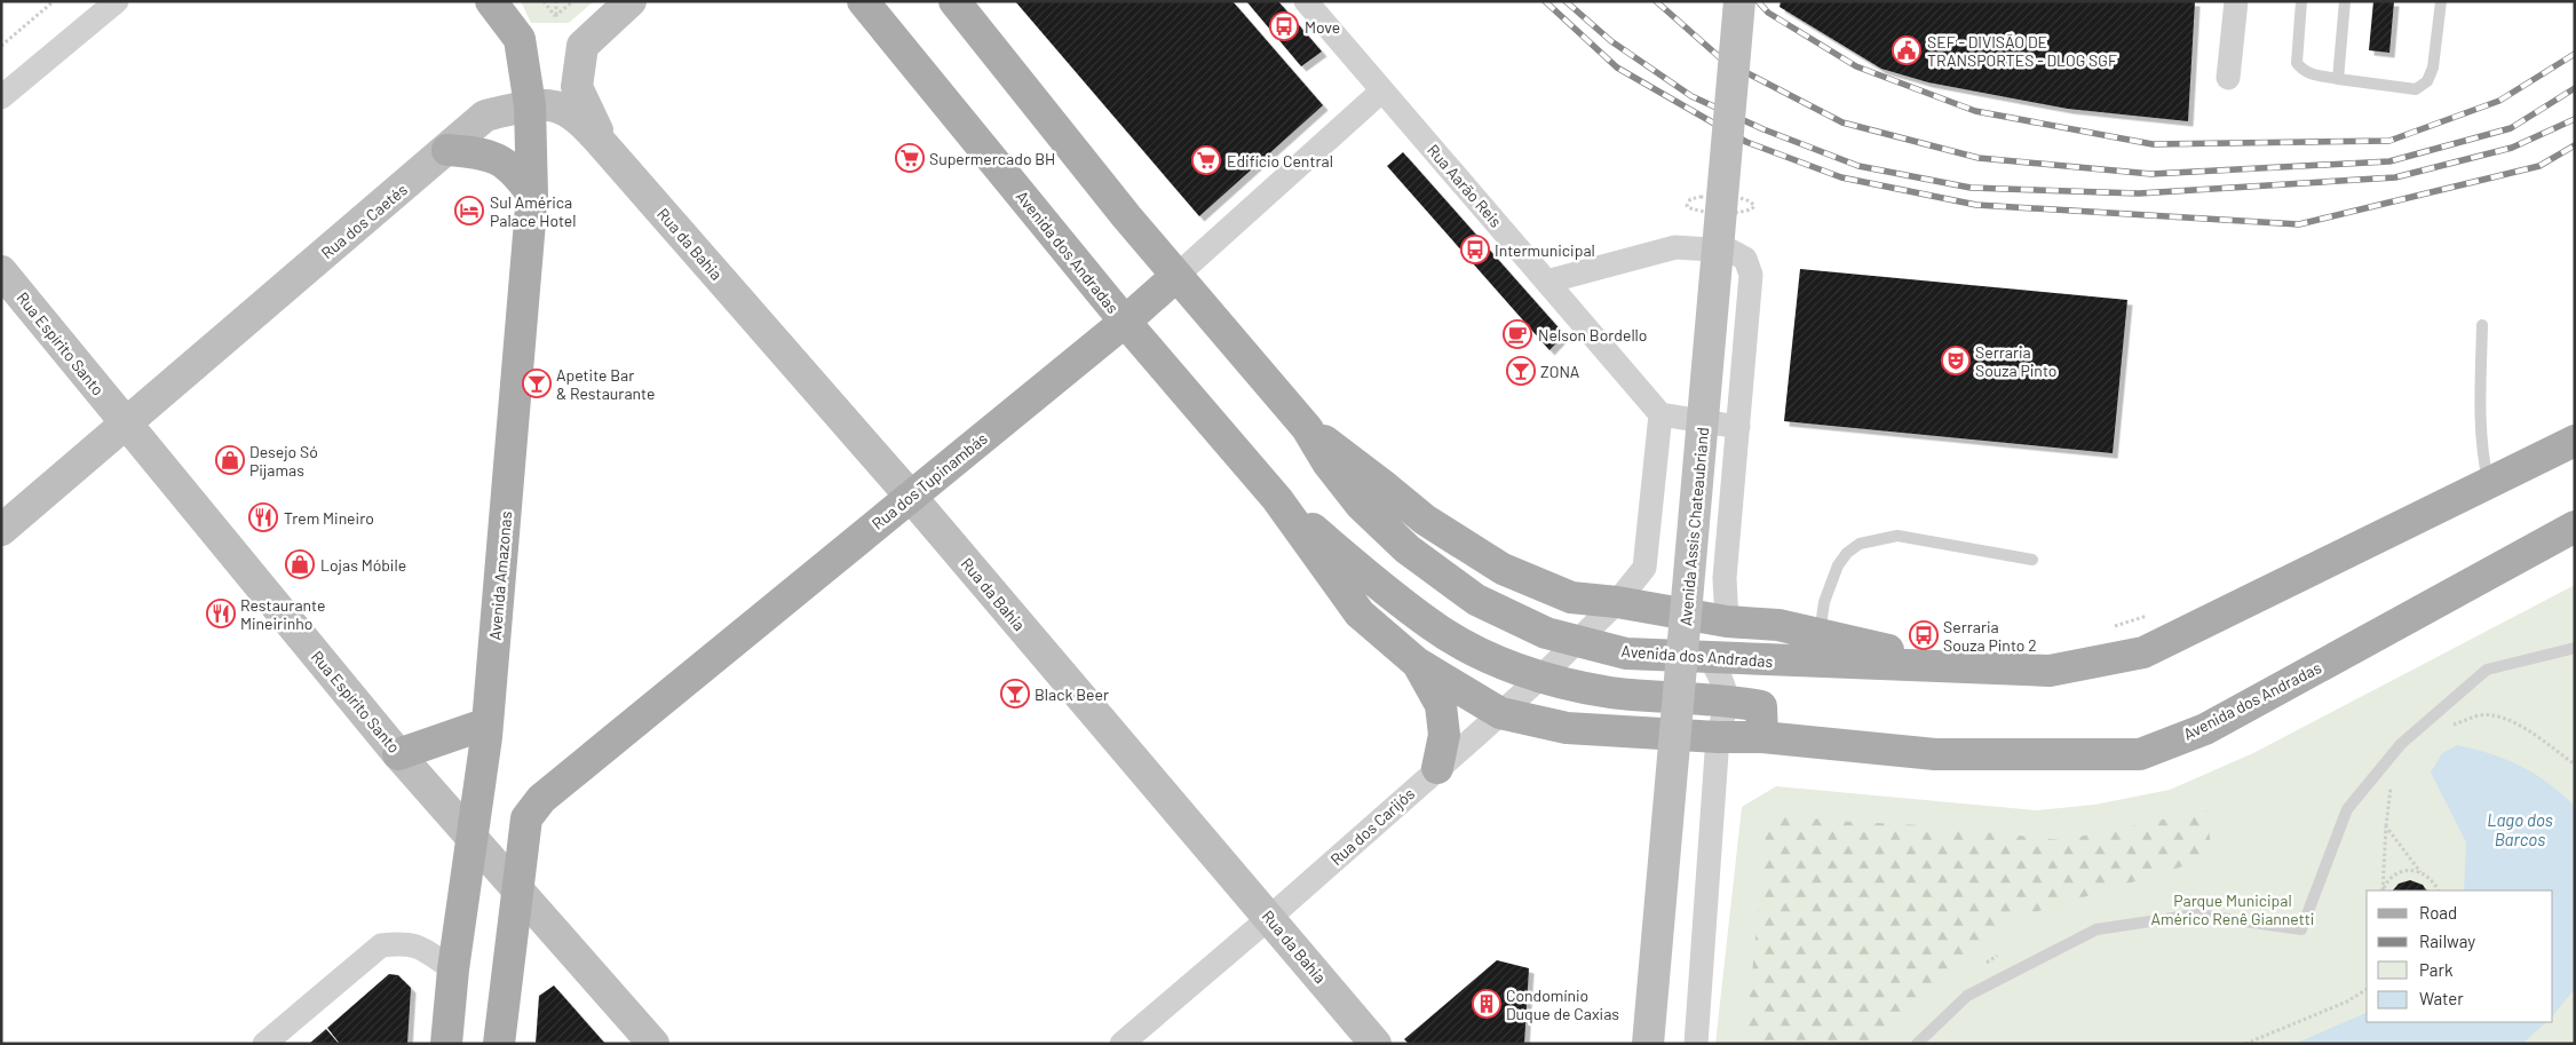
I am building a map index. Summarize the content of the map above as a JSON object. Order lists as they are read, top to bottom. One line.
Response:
{"streets":{"main road":["Avenida dos Andradas","Rua dos Tupinambás","Avenida Amazonas"],"street":["Rua Aarão Reis","Rua dos Caetés","Rua da Bahia","Rua Espírito Santo","Avenida Assis Chateaubriand","Rua dos Carijós"]},"crossings":[["Rua Aarão Reis","Rua dos Tupinambás"],["Rua dos Caetés","Rua da Bahia"],["Rua dos Caetés","Rua Espírito Santo"],["Rua dos Caetés","Avenida Amazonas"],["Rua da Bahia","Rua dos Tupinambás"],["Rua da Bahia","Rua dos Carijós"],["Avenida dos Andradas","Rua dos Tupinambás"],["Avenida dos Andradas","Rua dos Carijós"],["Rua Espírito Santo","Rua dos Tupinambás"],["Rua Espírito Santo","Avenida Amazonas"]],"water":["Lago dos Barcos"],"parks":["Parque Municipal Américo Renê Giannetti"],"places":{"bus stop":["Move","Intermunicipal","Serraria Souza Pinto 2"],"public building":["SEF - DIVISÃO DE TRANSPORTES - DLOG SGF"],"supermarket":["Supermercado BH","Edifício Central"],"hotel":["Sul América Palace Hotel"],"cafe":["Nelson Bordello"],"theatre":["Serraria Souza Pinto"],"bar":["ZONA","Apetite Bar & Restaurante","Black Beer"],"shop":["Desejo Só Pijamas","Lojas Móbile"],"restaurant":["Trem Mineiro","Restaurante Mineirinho"],"building":["Condomínio Duque de Caxias"]},"legend":["Road","Railway","Park","Water"]}
